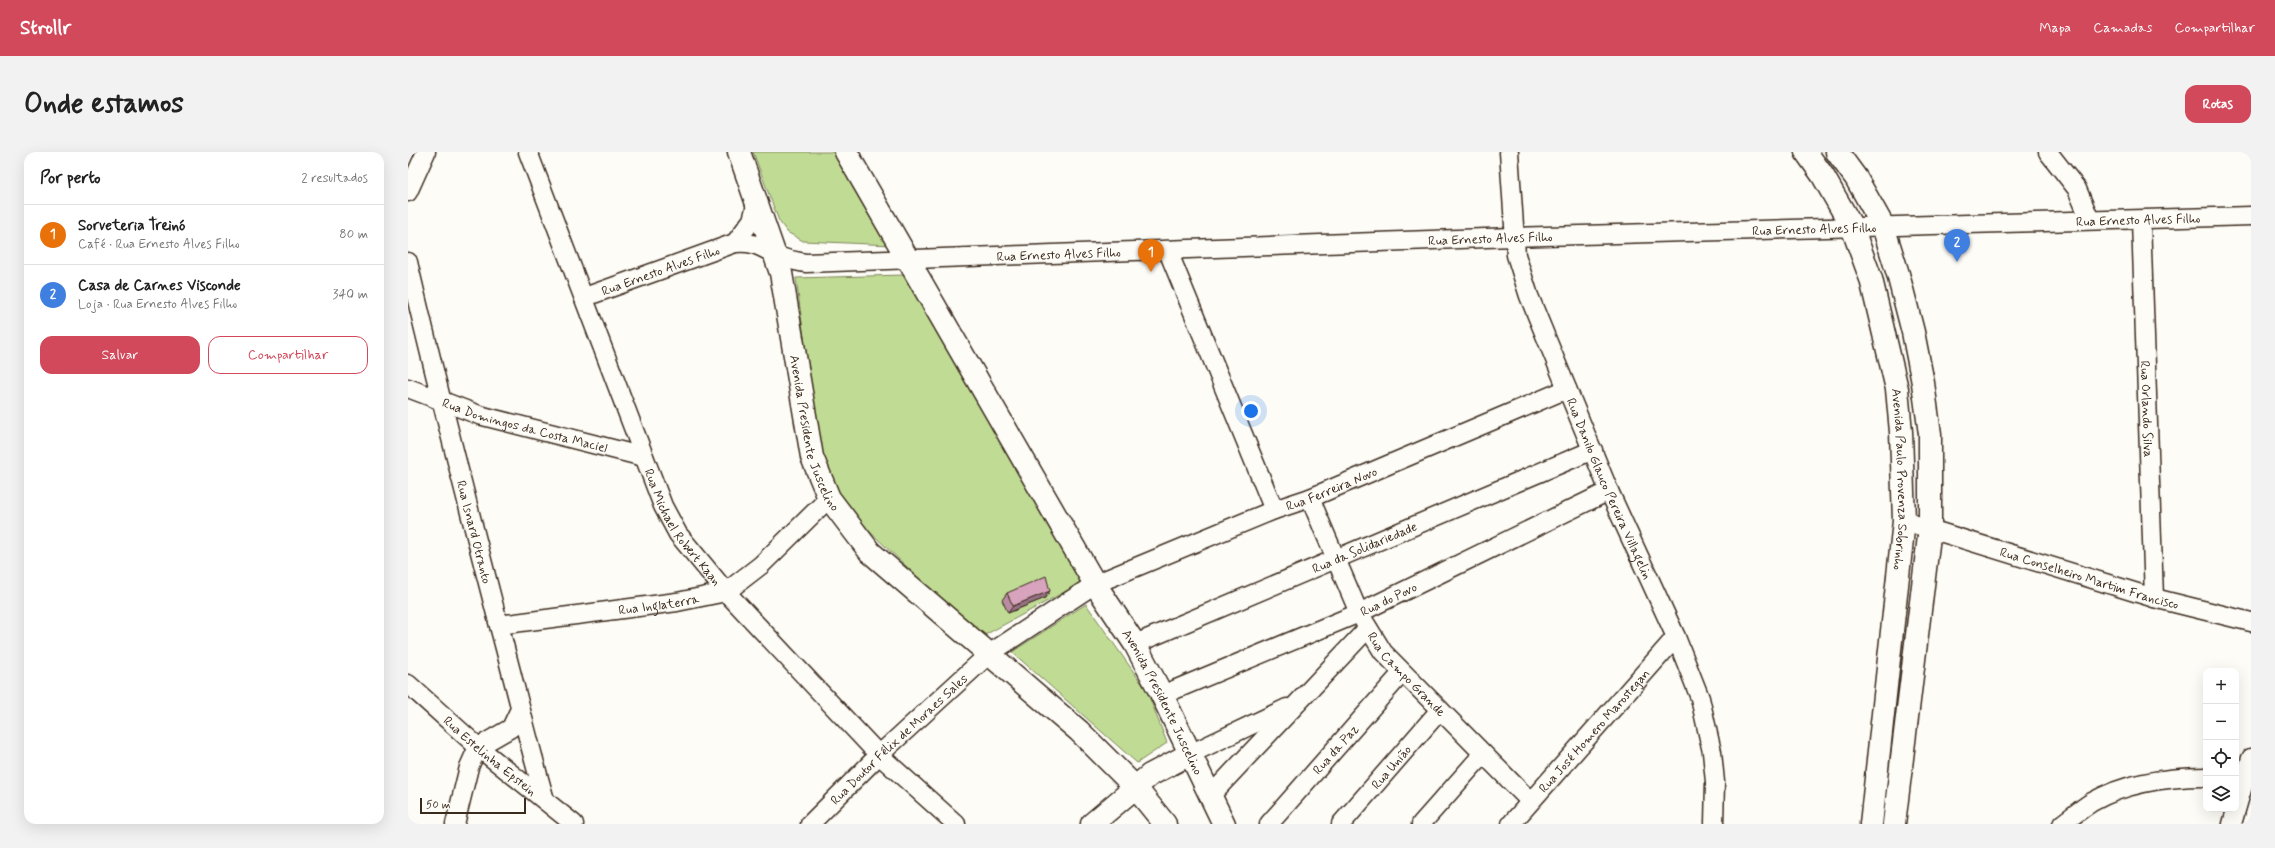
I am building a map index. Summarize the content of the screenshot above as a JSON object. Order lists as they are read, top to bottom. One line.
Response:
{"streets":{"main road":["Avenida Presidente Juscelino","Avenida Paulo Provenza Sobrinho"],"street":["Rua Ernesto Alves Filho","Rua Orlando Silva","Rua Domingos da Costa Maciel","Rua Ferreira Novo","Rua Danilo Glauco Pereira Villagelin","Rua Michael Robert Kaan","Rua Isnard Otranto","Rua da Solidariedade","Rua Conselheiro Martim Francisco","Rua do Povo","Rua Inglaterra","Rua Campo Grande","Rua José Homero Marostegan","Rua Doutor Félix de Moraes Sales","Rua da Paz","Rua Estelinha Epstein","Rua União"]},"crossings":[["Rua Ernesto Alves Filho","Rua Orlando Silva"],["Rua Ernesto Alves Filho","Avenida Presidente Juscelino"],["Rua Ernesto Alves Filho","Avenida Paulo Provenza Sobrinho"],["Rua Ernesto Alves Filho","Rua Danilo Glauco Pereira Villagelin"],["Rua Ernesto Alves Filho","Rua Michael Robert Kaan"],["Rua Orlando Silva","Rua Conselheiro Martim Francisco"],["Rua Domingos da Costa Maciel","Rua Michael Robert Kaan"],["Rua Domingos da Costa Maciel","Rua Isnard Otranto"],["Avenida Presidente Juscelino","Rua Ferreira Novo"],["Avenida Presidente Juscelino","Rua da Solidariedade"],["Avenida Presidente Juscelino","Rua do Povo"],["Avenida Presidente Juscelino","Rua Inglaterra"],["Avenida Presidente Juscelino","Rua Doutor Félix de Moraes Sales"],["Avenida Paulo Provenza Sobrinho","Rua Conselheiro Martim Francisco"],["Rua Ferreira Novo","Rua Danilo Glauco Pereira Villagelin"],["Rua Ferreira Novo","Rua Campo Grande"],["Rua Danilo Glauco Pereira Villagelin","Rua da Solidariedade"],["Rua Danilo Glauco Pereira Villagelin","Rua do Povo"],["Rua Danilo Glauco Pereira Villagelin","Rua José Homero Marostegan"],["Rua Michael Robert Kaan","Rua Inglaterra"],["Rua Michael Robert Kaan","Rua Doutor Félix de Moraes Sales"],["Rua Isnard Otranto","Rua Inglaterra"],["Rua Isnard Otranto","Rua Estelinha Epstein"],["Rua da Solidariedade","Rua Campo Grande"],["Rua do Povo","Rua Campo Grande"],["Rua Campo Grande","Rua José Homero Marostegan"],["Rua Campo Grande","Rua da Paz"],["Rua Campo Grande","Rua União"]],"scale_bar":"50 m","page":{"header":"Strollr","nav":["Mapa","Camadas","Compartilhar"],"buttons":["Rotas",["Salvar","Compartilhar"]],"title":"Onde estamos","heading":["Por perto","2 resultados"],"list":[{"mark":"1","name":"Sorveteria Treinó","note":"Café · Rua Ernesto Alves Filho","value":"80 m"},{"mark":"2","name":"Casa de Carnes Visconde","note":"Loja · Rua Ernesto Alves Filho","value":"340 m"}],"pins":["2","1"],"map_buttons":["+","−"],"scale":"50 m"}}
